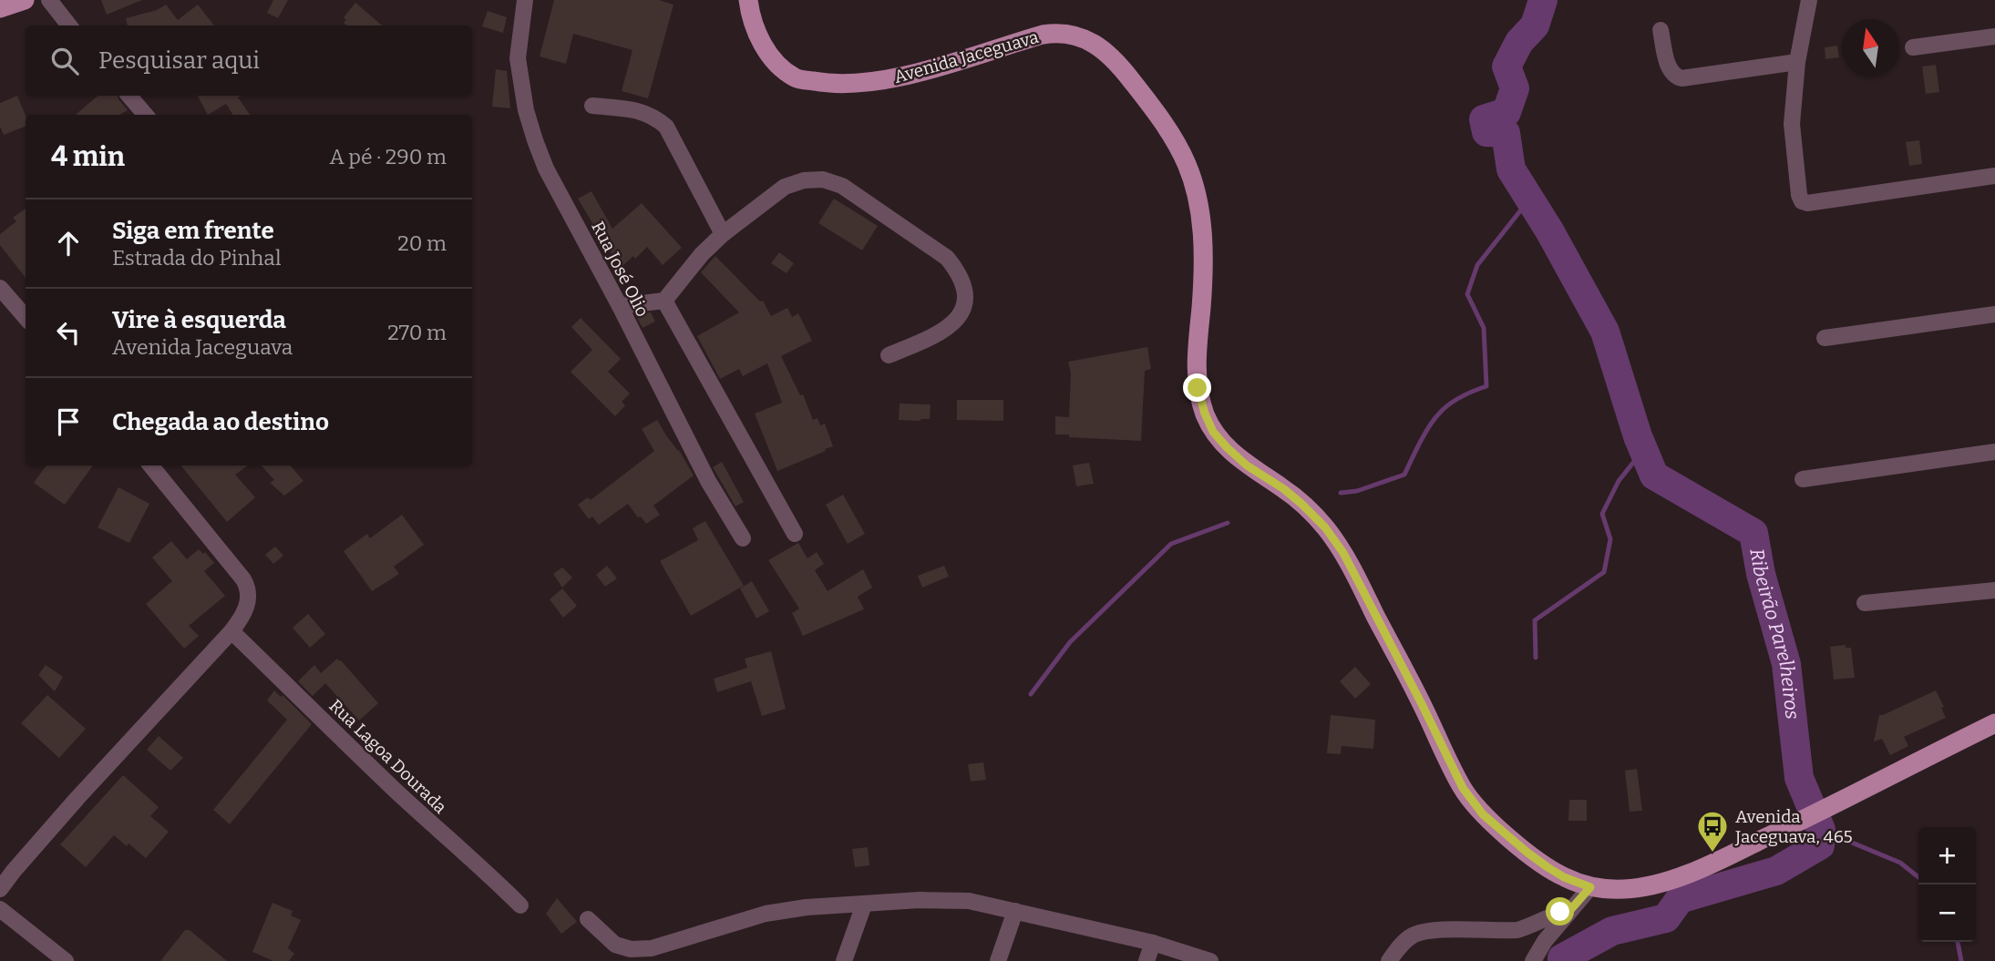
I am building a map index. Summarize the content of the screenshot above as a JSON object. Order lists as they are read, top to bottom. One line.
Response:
{"streets":{"main road":["Avenida Jaceguava"],"street":["Rua José Olio","Rua Lagoa Dourada"]},"water":["Ribeirão Parelheiros"],"places":{"bus stop":["Avenida Jaceguava, 465"]},"north":"top","page":{"search":"Pesquisar aqui","heading":["4 min","A pé · 290 m"],"list":[["Siga em frente","Estrada do Pinhal","20 m"],["Vire à esquerda","Avenida Jaceguava","270 m"],"Chegada ao destino"],"map_buttons":["+","−"]}}
